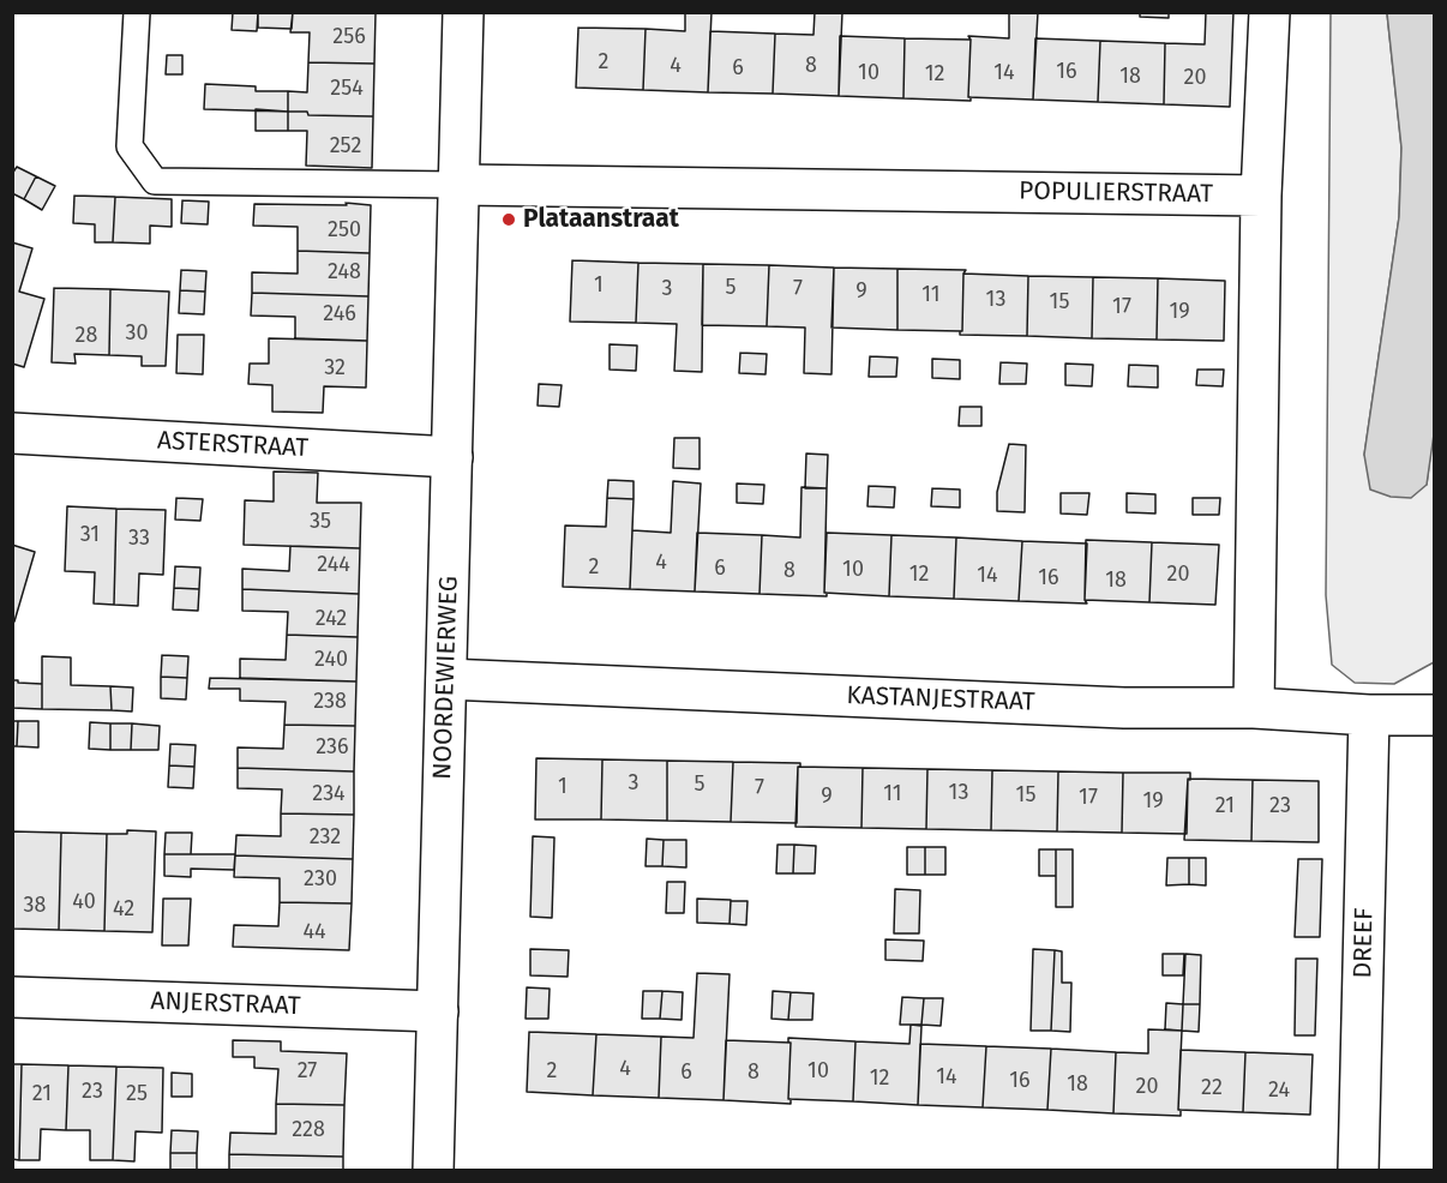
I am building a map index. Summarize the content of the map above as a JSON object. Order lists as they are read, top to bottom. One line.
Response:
{"streets":{"street":["POPULIERSTRAAT","ASTERSTRAAT","NOORDEWIERWEG","KASTANJESTRAAT","DREEF","ANJERSTRAAT"]},"crossings":[["POPULIERSTRAAT","NOORDEWIERWEG"],["ASTERSTRAAT","NOORDEWIERWEG"],["NOORDEWIERWEG","KASTANJESTRAAT"],["NOORDEWIERWEG","ANJERSTRAAT"],["KASTANJESTRAAT","DREEF"]],"places":["Plataanstraat"],"house_numbers":["256","2","4","8","6","16","10","14","12","18","20","254","252","250","248","1","5","3","7","9","11","13","15","17","19","246","30","28","32","35","31","33","4","244","2","6","10","8","12","20","14","16","18","242","240","238","236","3","5","1","7","13","234","11","15","9","17","19","21","23","232","230","40","38","42","44","4","27","2","10","6","8","14","12","16","18","20","22","24","23","21","25","228"]}
